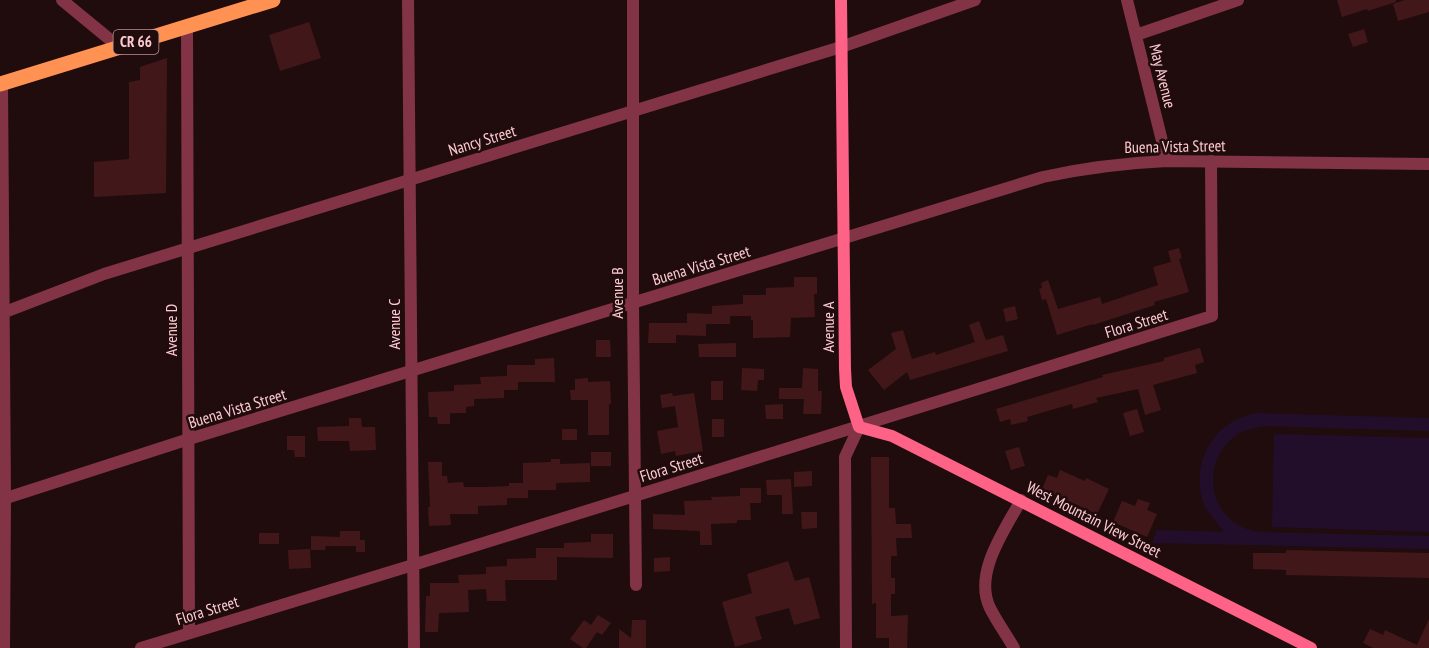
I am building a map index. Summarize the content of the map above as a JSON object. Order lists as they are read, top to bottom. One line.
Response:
{"streets":{"main road":["CR 66"],"street":["May Avenue","Nancy Street","Buena Vista Street","Avenue B","Flora Street","Avenue C","Avenue A","Avenue D","West Mountain View Street"]},"crossings":[["CR 66","Avenue D"],["May Avenue","Buena Vista Street"],["Nancy Street","Avenue B"],["Nancy Street","Avenue C"],["Nancy Street","Avenue A"],["Nancy Street","Avenue D"],["Buena Vista Street","Avenue B"],["Buena Vista Street","Flora Street"],["Buena Vista Street","Avenue C"],["Buena Vista Street","Avenue A"],["Buena Vista Street","Avenue D"],["Avenue B","Flora Street"],["Flora Street","Avenue C"],["Flora Street","Avenue A"],["Flora Street","Avenue D"],["Flora Street","West Mountain View Street"],["Avenue A","West Mountain View Street"]]}
